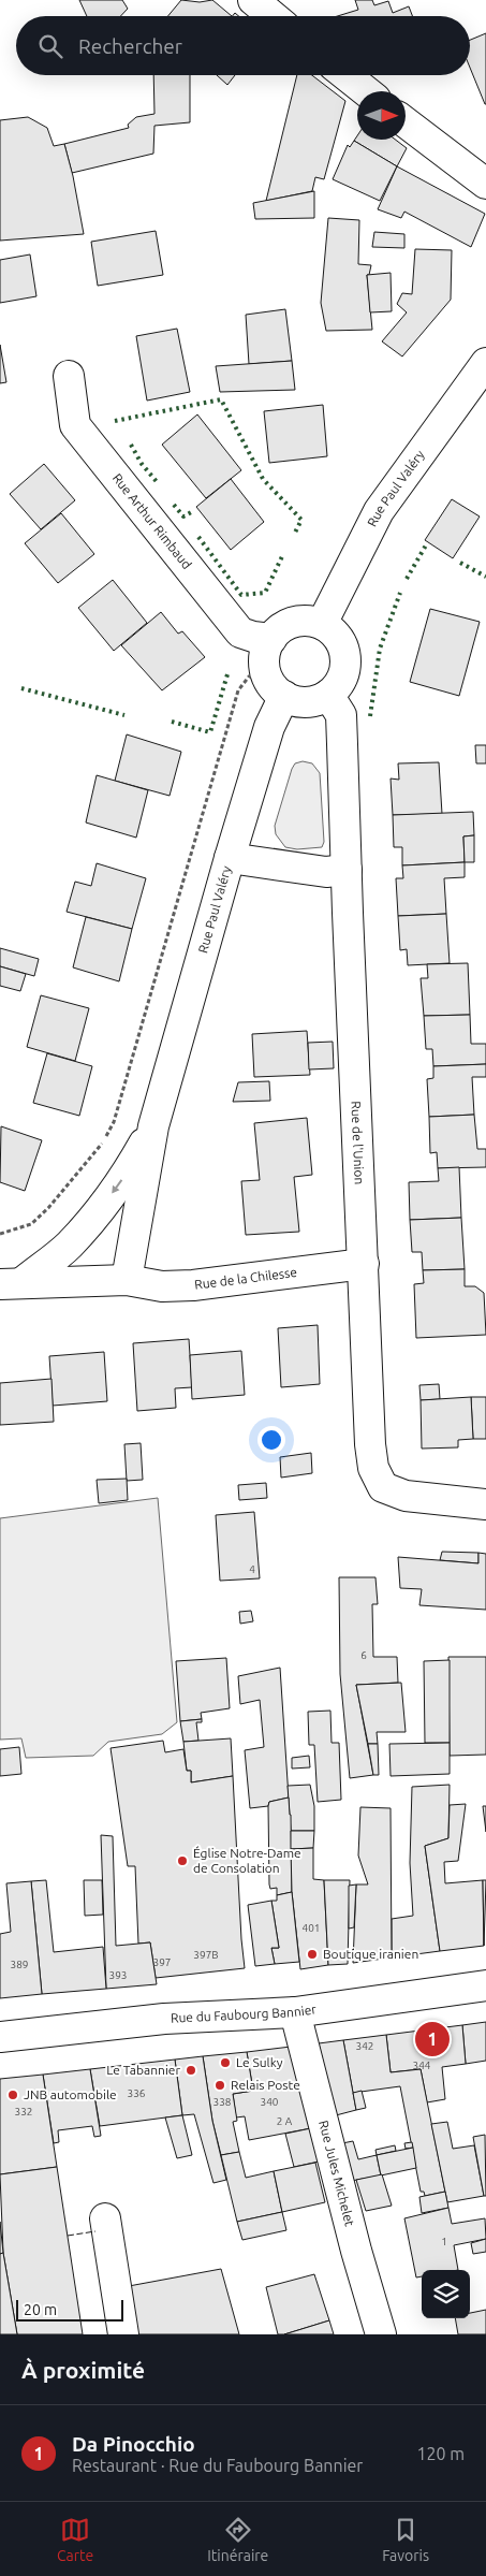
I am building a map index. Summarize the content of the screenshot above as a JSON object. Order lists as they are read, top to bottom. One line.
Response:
{"streets":{"street":["Rue Paul Valéry","Rue Arthur Rimbaud","Rue de l'Union","Rue de la Chilesse","Rue du Faubourg Bannier","Rue Jules Michelet"]},"crossings":[["Rue Paul Valéry","Rue Arthur Rimbaud"],["Rue Paul Valéry","Rue de l'Union"],["Rue Paul Valéry","Rue de la Chilesse"],["Rue Arthur Rimbaud","Rue de l'Union"],["Rue de l'Union","Rue de la Chilesse"],["Rue du Faubourg Bannier","Rue Jules Michelet"]],"places":["Église Notre-Dame de Consolation","Boutique iranien","Le Sulky","Le Tabannier","Relais Poste","JNB automobile"],"house_numbers":["4","6","401","397B","397","389","393","342","344","336","338","340","332","2 A","1"],"scale_bar":"20 m","north":"right","page":{"search":"Rechercher","pins":"1","scale":"20 m","heading":"À proximité","list":[{"mark":"1","name":"Da Pinocchio","note":"Restaurant · Rue du Faubourg Bannier","value":"120 m"}],"nav":["Carte","Itinéraire","Favoris"]}}
